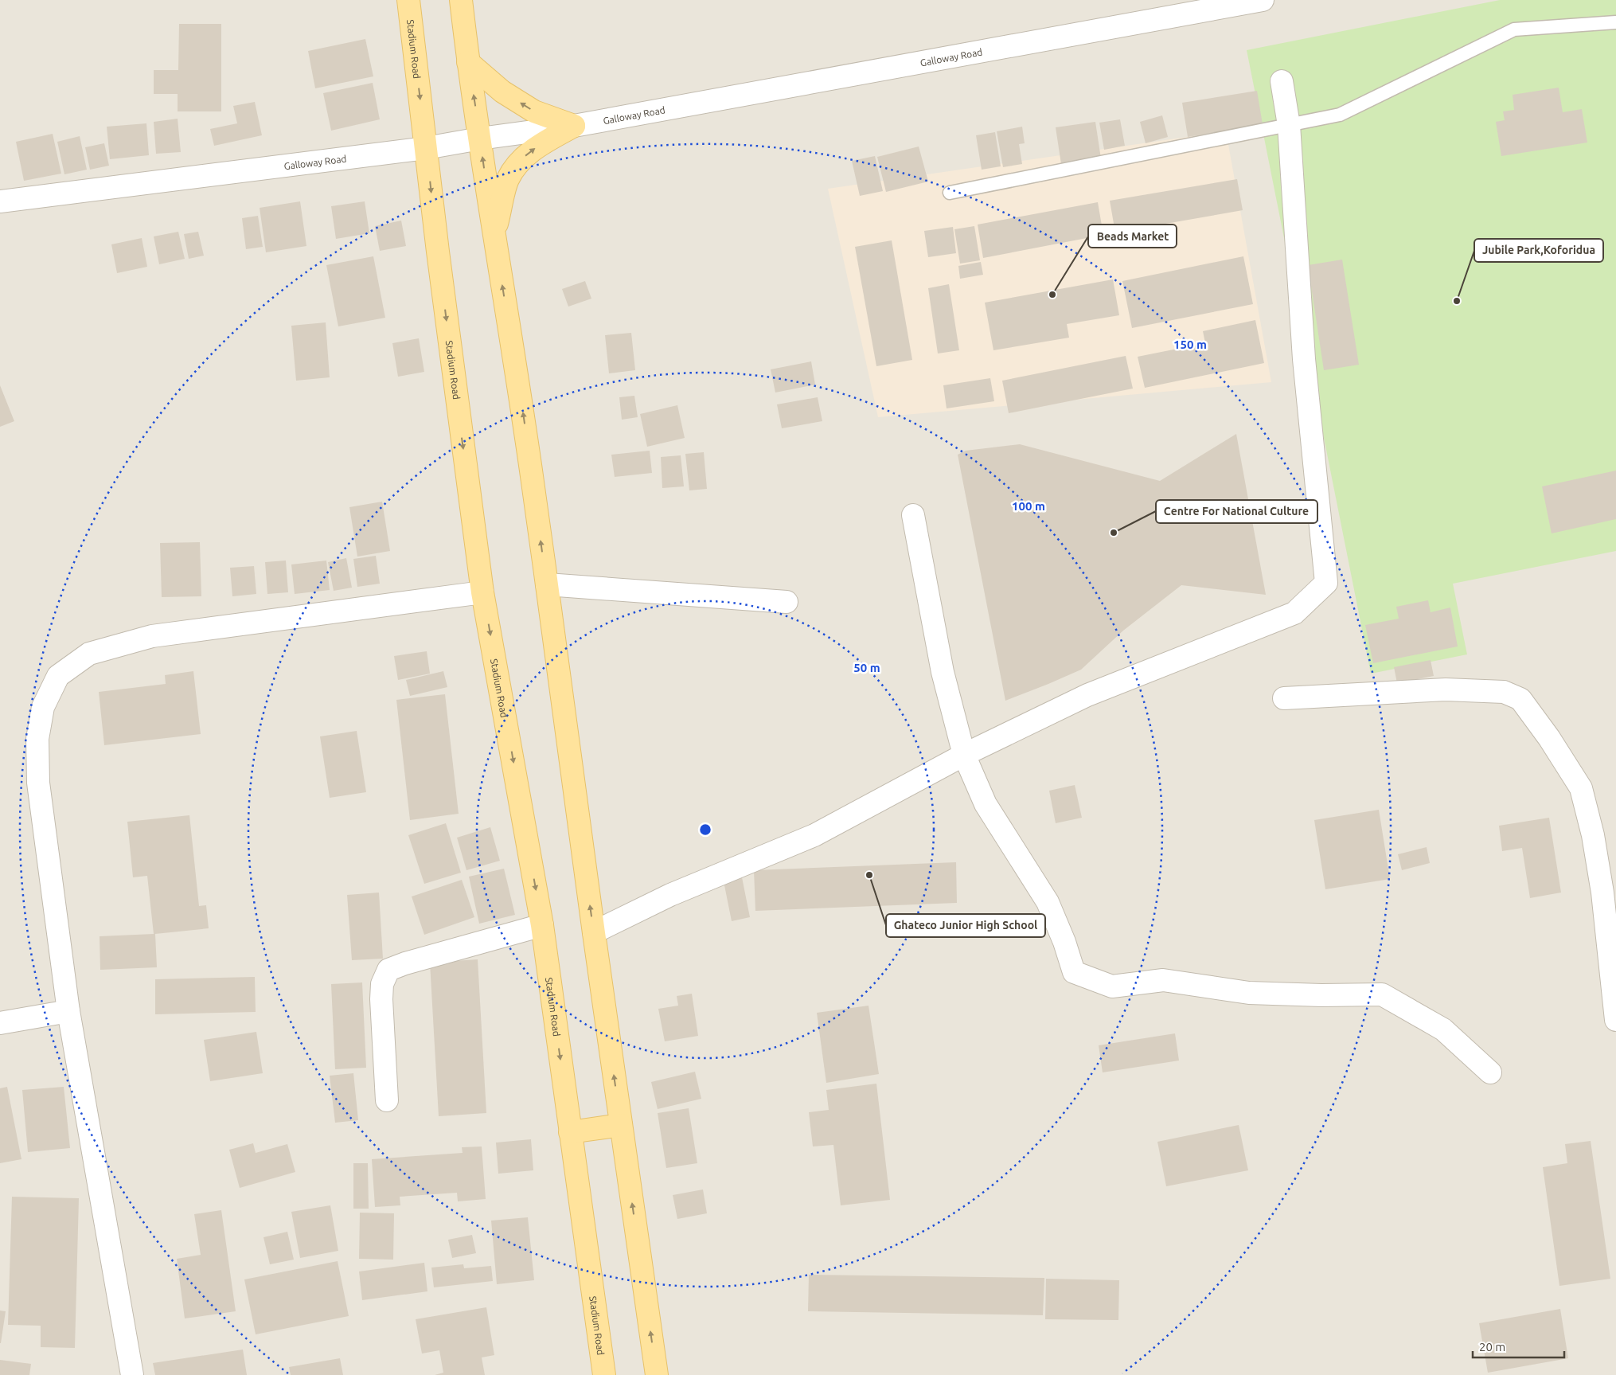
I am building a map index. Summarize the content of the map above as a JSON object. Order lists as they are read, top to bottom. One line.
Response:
{"streets":{"main road":["Stadium Road"],"street":["Galloway Road"]},"crossings":[["Stadium Road","Galloway Road"]],"places":["Beads Market","Jubile Park,Koforidua","Centre For National Culture","Ghateco Junior High School"],"scale_bar":"20 m","rings":["150 m","100 m","50 m"]}
